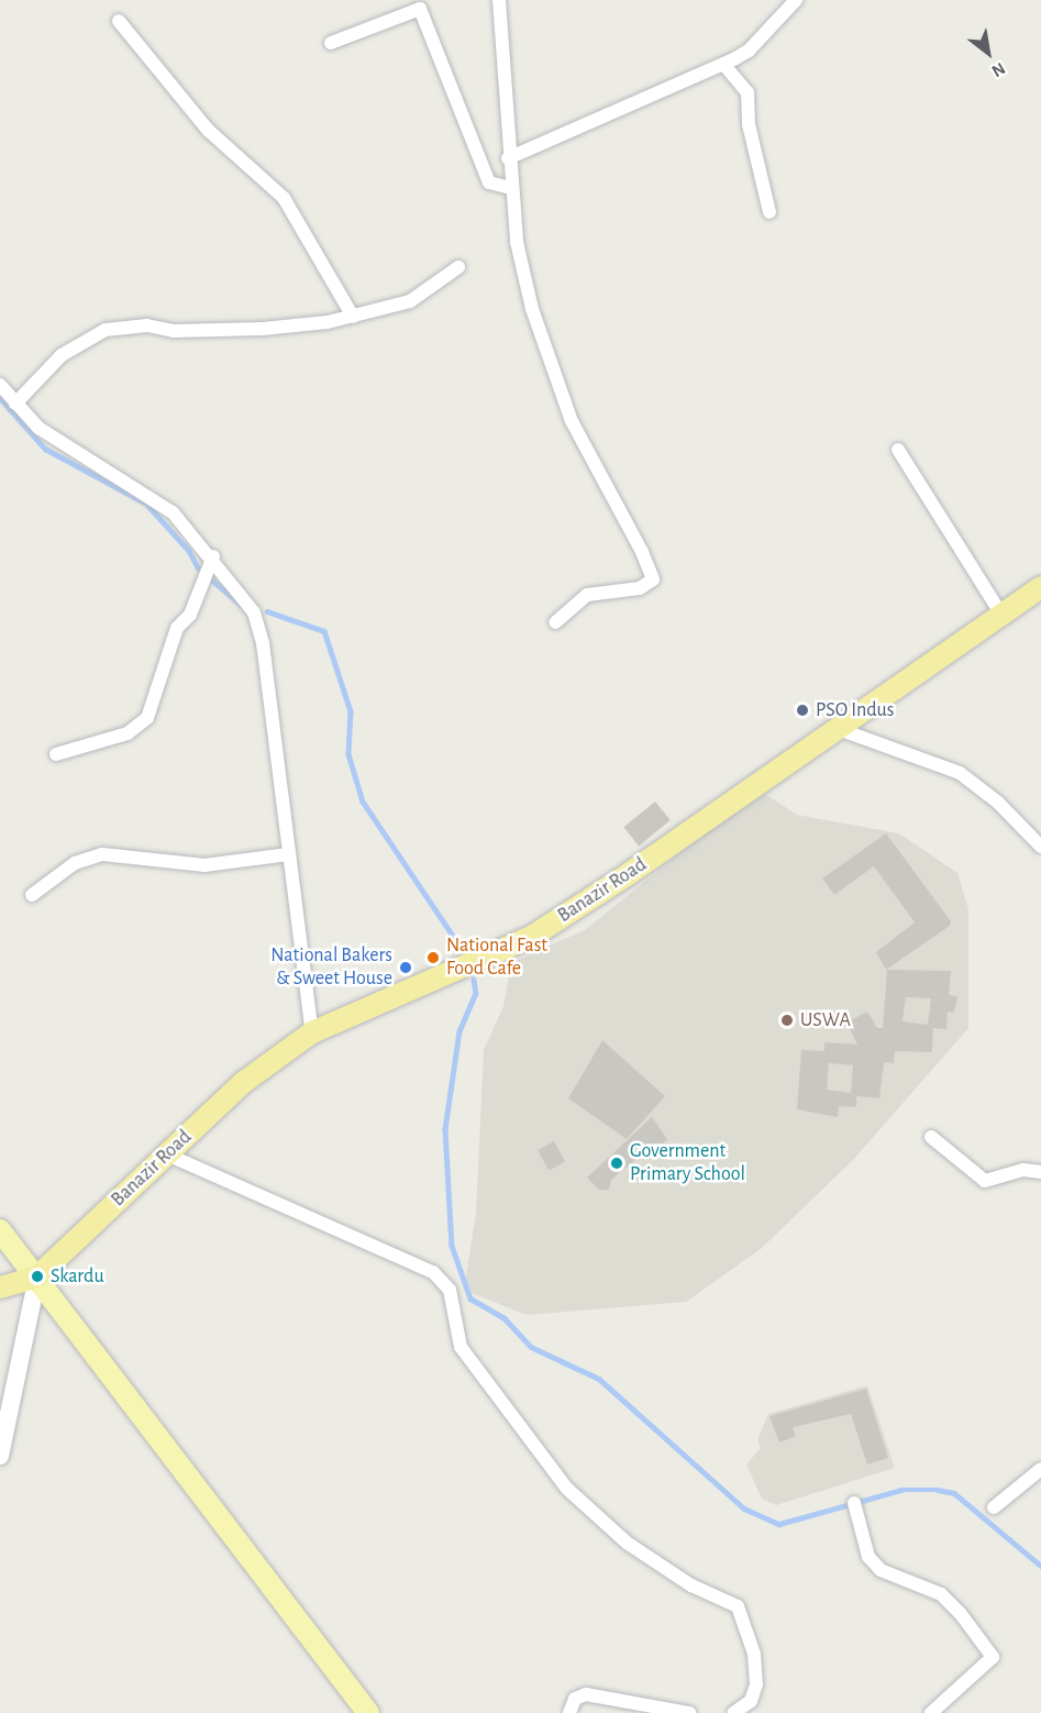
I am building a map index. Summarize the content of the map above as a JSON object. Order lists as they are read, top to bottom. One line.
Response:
{"streets":{"highway":["Banazir Road"]},"places":["PSO Indus","National Fast Food Cafe","National Bakers & Sweet House","USWA","Government Primary School","Skardu"],"north":"bottom right"}
